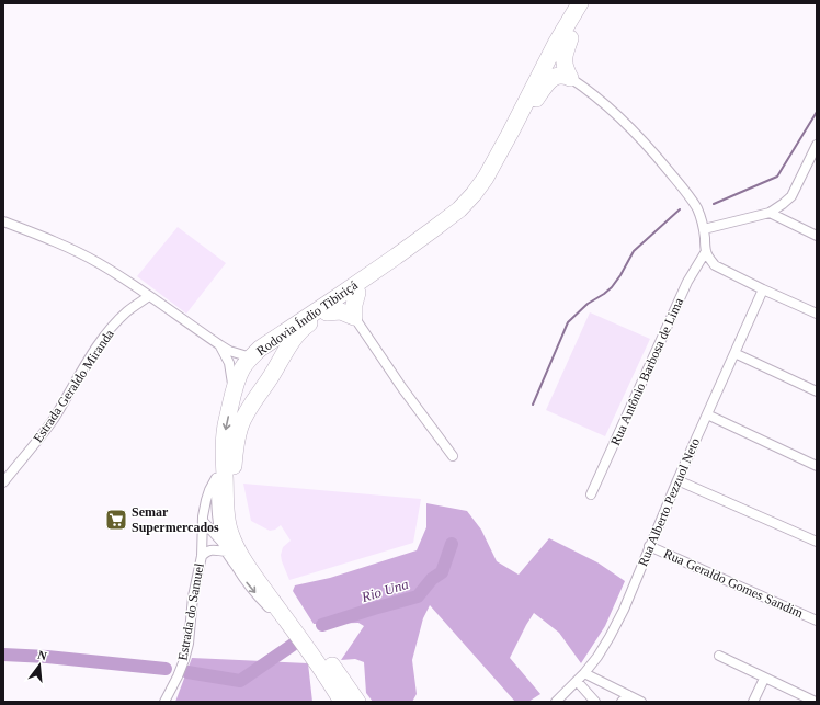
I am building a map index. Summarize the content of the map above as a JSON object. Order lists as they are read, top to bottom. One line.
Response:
{"streets":{"highway":["Rodovia Índio Tibiriçá"],"street":["Rua Antônio Barbosa de Lima","Estrada Geraldo Miranda","Rua Alberto Pezzuol Neto","Rua Geraldo Gomes Sandim","Estrada do Samuel"]},"crossings":[["Rua Alberto Pezzuol Neto","Rua Geraldo Gomes Sandim"]],"water":["Rio Una"],"places":{"supermarket":["Semar Supermercados"]},"north":"top"}
